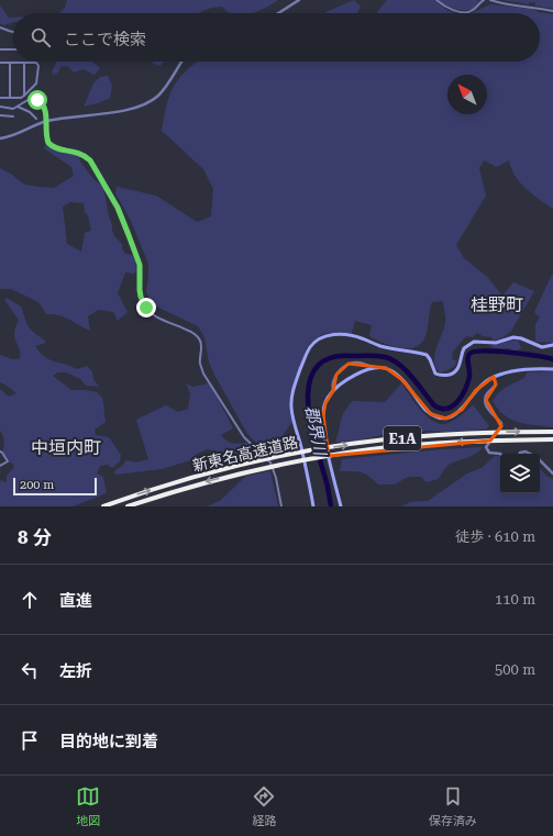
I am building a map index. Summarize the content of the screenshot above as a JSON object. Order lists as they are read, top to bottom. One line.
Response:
{"streets":{"highway":["E1A","新東名高速道路"]},"districts":["桂野町","中垣内町"],"water":["郡界川"],"scale_bar":"200 m","north":"top left","page":{"search":"ここで検索","scale":"200 m","heading":["8 分","徒歩 · 610 m"],"list":[["直進","110 m"],["左折","500 m"],"目的地に到着"],"nav":["地図","経路","保存済み"]}}
